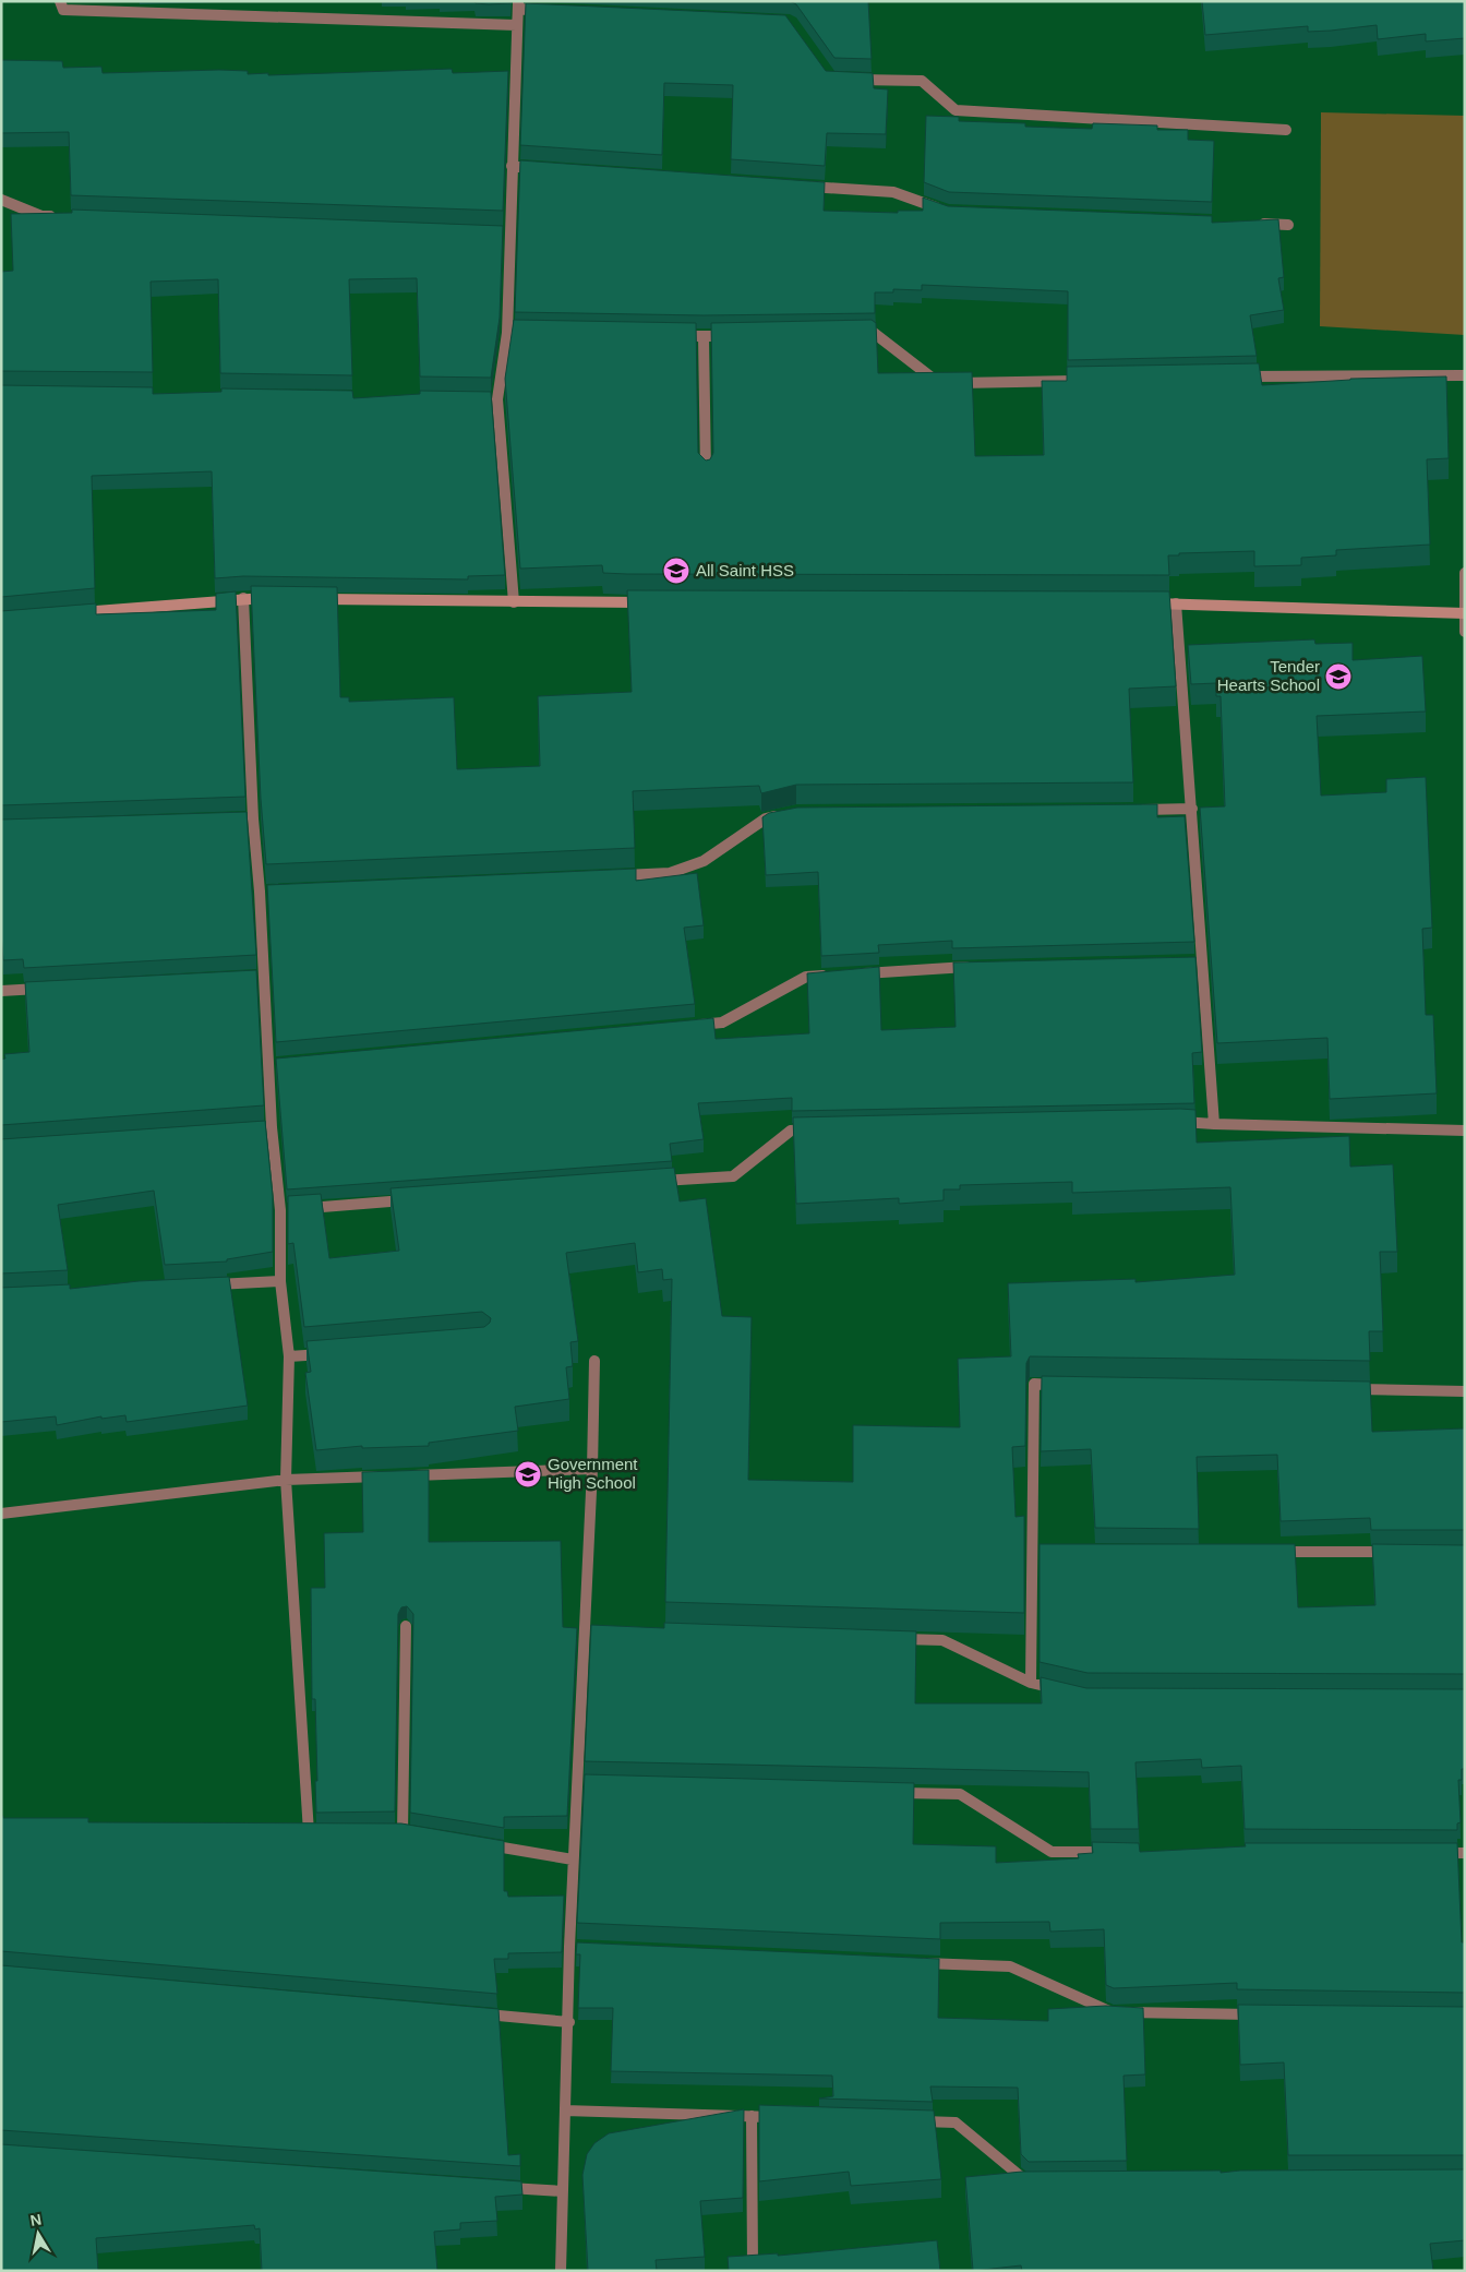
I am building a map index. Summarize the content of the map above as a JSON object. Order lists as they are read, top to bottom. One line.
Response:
{"places":{"school or university":["All Saint HSS","Tender Hearts School","Government High School"]},"north":"top"}
